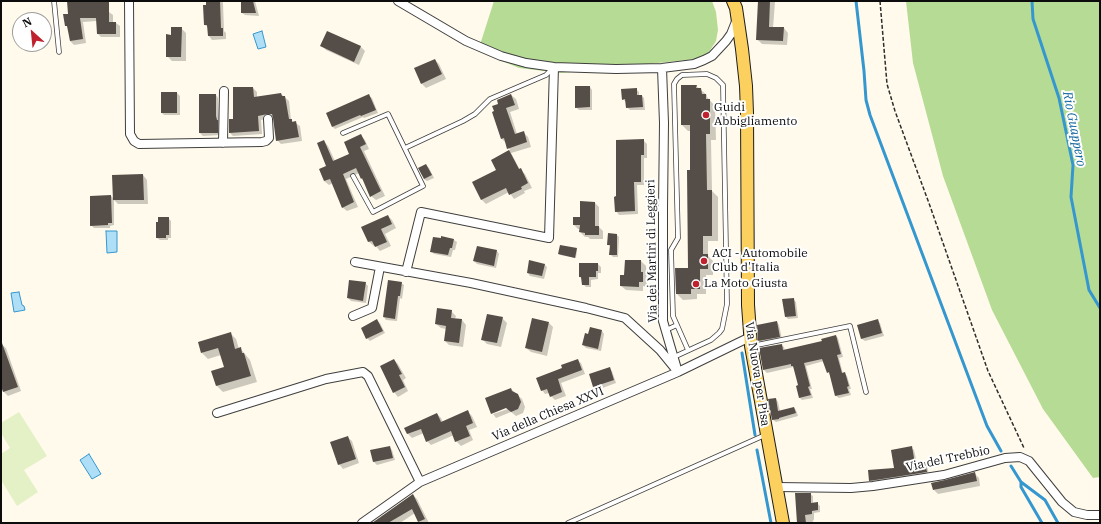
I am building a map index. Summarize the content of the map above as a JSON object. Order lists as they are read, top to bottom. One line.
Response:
{"streets":{"main road":["Via Nuova per Pisa"],"street":["Via dei Martiri di Leggieri","Via della Chiesa XXVI","Via del Trebbio"]},"crossings":[["Via dei Martiri di Leggieri","Via della Chiesa XXVI"],["Via Nuova per Pisa","Via della Chiesa XXVI"],["Via Nuova per Pisa","Via del Trebbio"]],"water":["Rio Guappero"],"places":["Guidi Abbigliamento","ACI - Automobile Club d'Italia","La Moto Giusta"],"north":"top left"}
